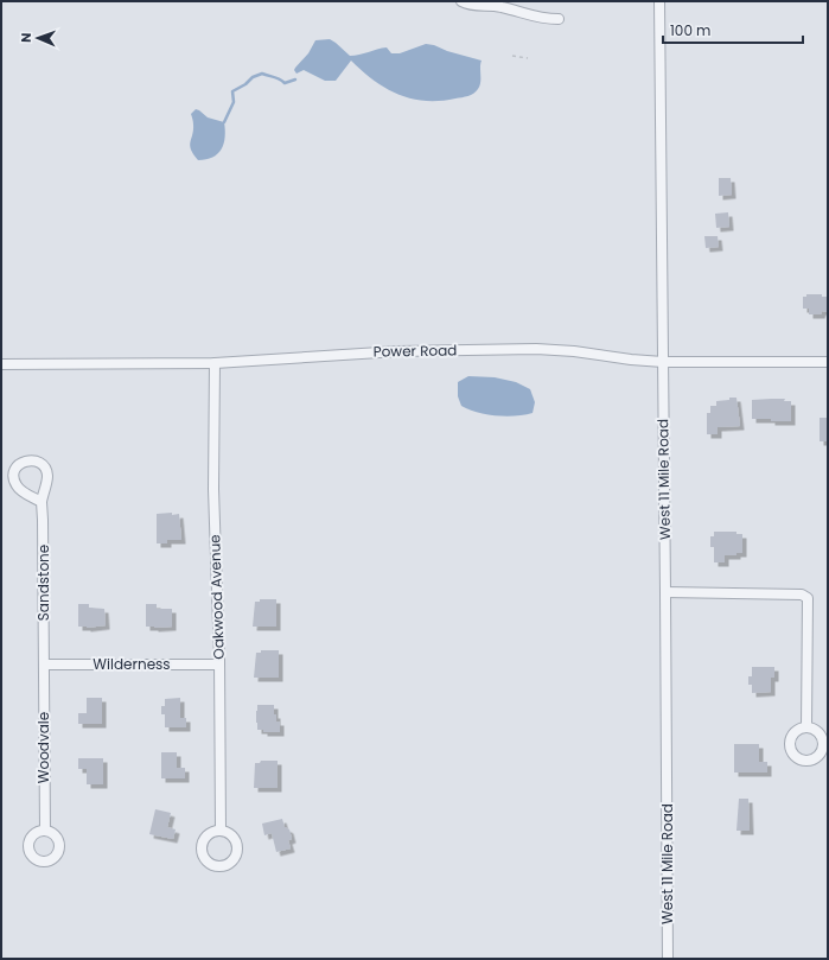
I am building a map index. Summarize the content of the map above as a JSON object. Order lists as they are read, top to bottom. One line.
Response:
{"streets":{"street":["Power Road","West 11 Mile Road","Sandstone","Oakwood Avenue","Wilderness","Woodvale"]},"crossings":[["Power Road","West 11 Mile Road"],["Power Road","Oakwood Avenue"],["Sandstone","Wilderness"],["Sandstone","Woodvale"],["Oakwood Avenue","Wilderness"],["Wilderness","Woodvale"]],"scale_bar":"100 m","north":"left"}
